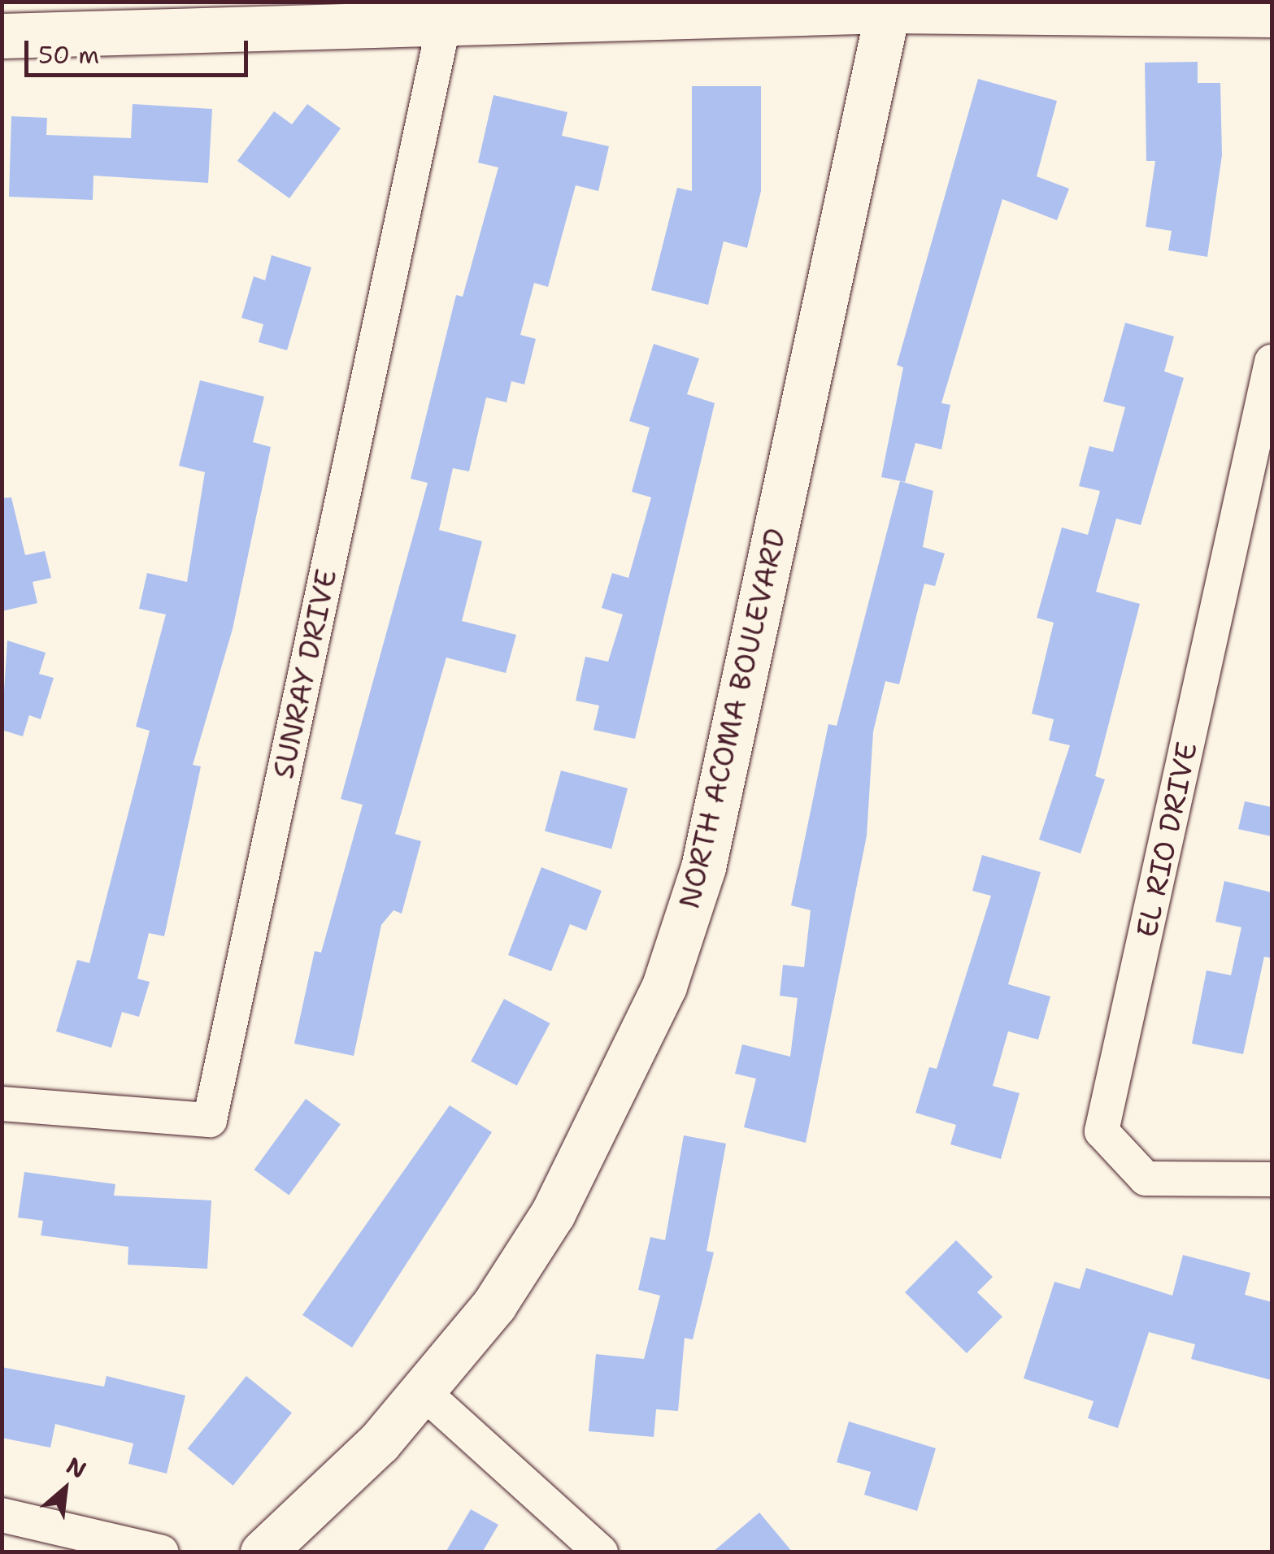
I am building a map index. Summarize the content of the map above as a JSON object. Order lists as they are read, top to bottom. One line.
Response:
{"streets":{"main road":["NORTH ACOMA BOULEVARD"],"street":["SUNRAY DRIVE","EL RIO DRIVE"]},"scale_bar":"50 m","north":"top right"}
